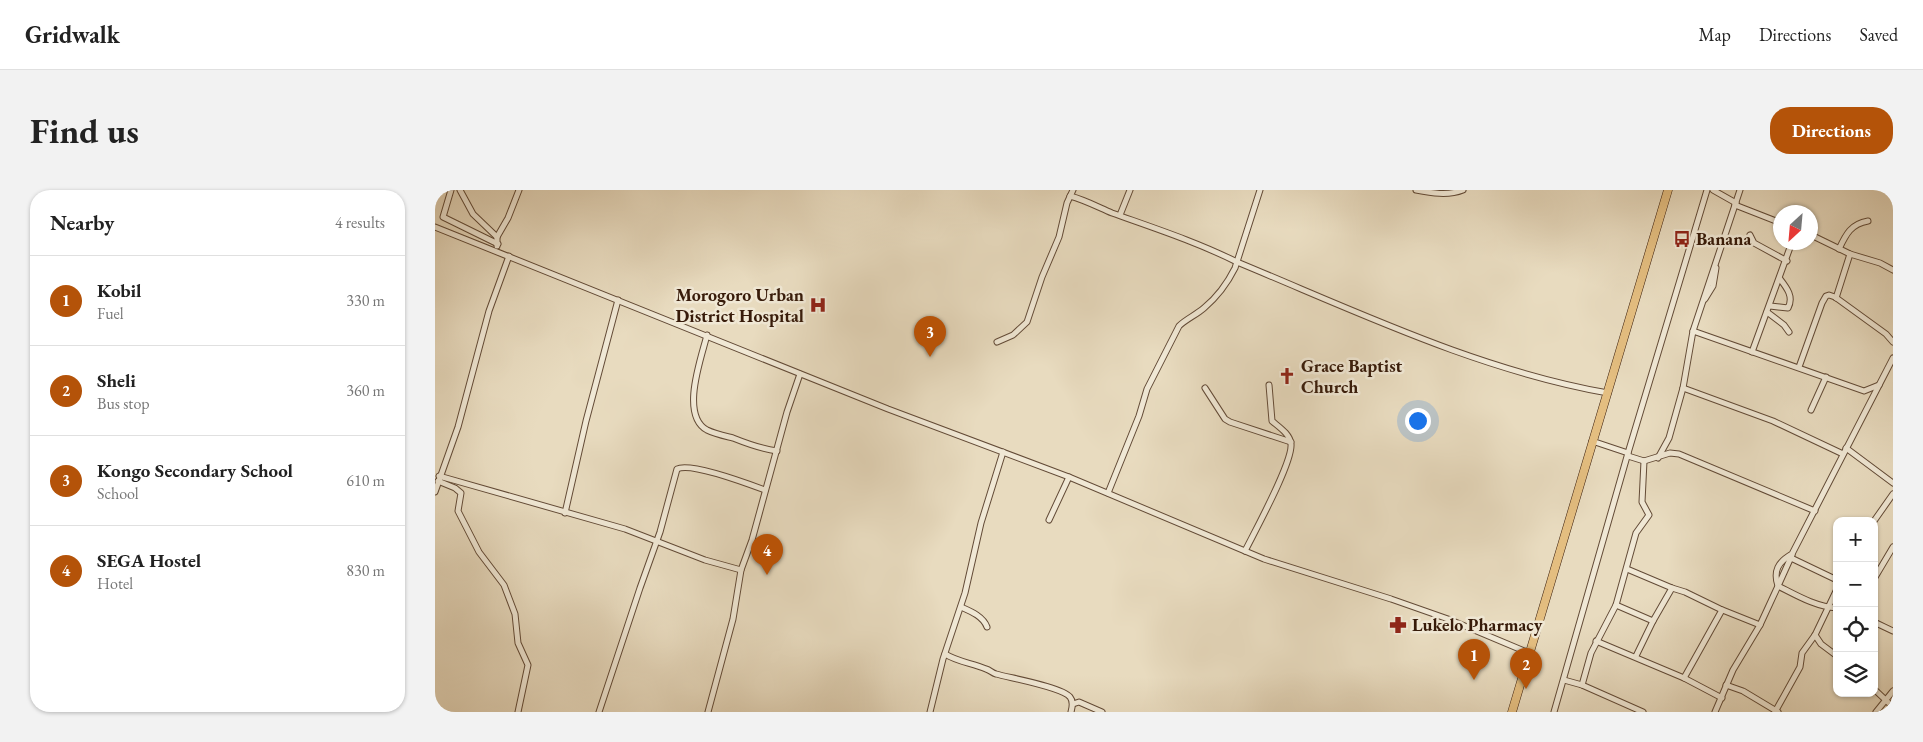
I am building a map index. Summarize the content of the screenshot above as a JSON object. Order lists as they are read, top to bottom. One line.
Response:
{"places":{"bus stop":["Banana"],"hospital":["Morogoro Urban District Hospital"],"church":["Grace Baptist Church"],"pharmacy":["Lukelo Pharmacy"]},"north":"bottom left","page":{"header":"Gridwalk","nav":["Map","Directions","Saved"],"buttons":"Directions","title":"Find us","heading":["Nearby","4 results"],"list":[{"mark":"1","name":"Kobil","note":"Fuel","value":"330 m"},{"mark":"2","name":"Sheli","note":"Bus stop","value":"360 m"},{"mark":"3","name":"Kongo Secondary School","note":"School","value":"610 m"},{"mark":"4","name":"SEGA Hostel","note":"Hotel","value":"830 m"}],"pins":["3","4","1","2"],"map_buttons":["+","−"]}}
